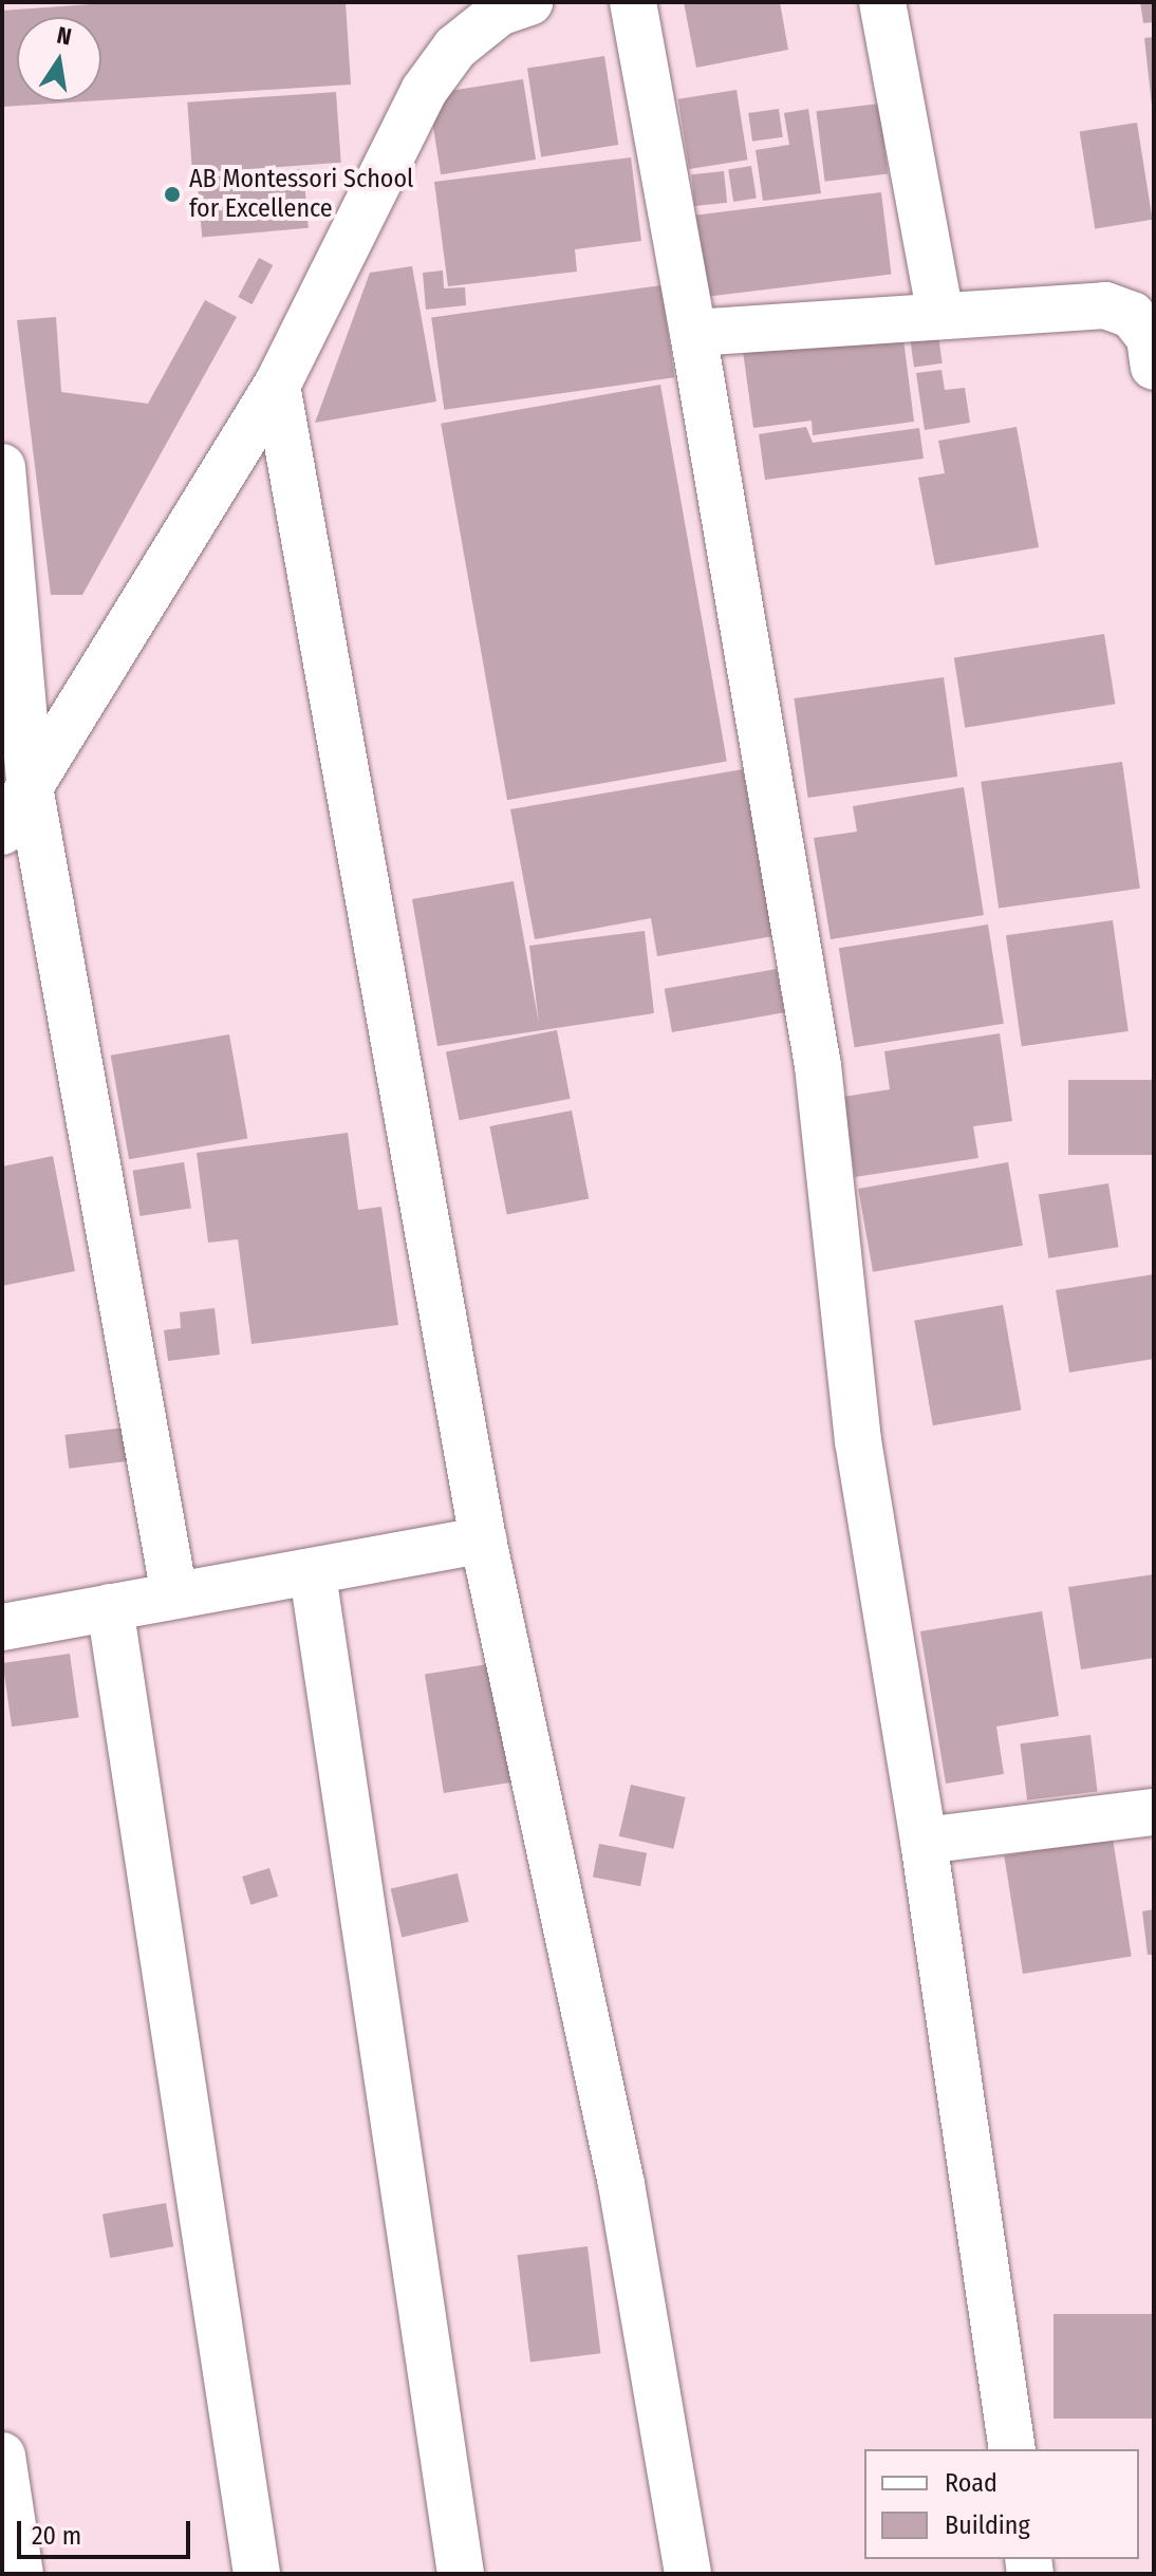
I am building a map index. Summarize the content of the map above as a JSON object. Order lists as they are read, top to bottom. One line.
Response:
{"places":["AB Montessori School for Excellence"],"legend":["Road","Building"],"scale_bar":"20 m","north":"top"}
